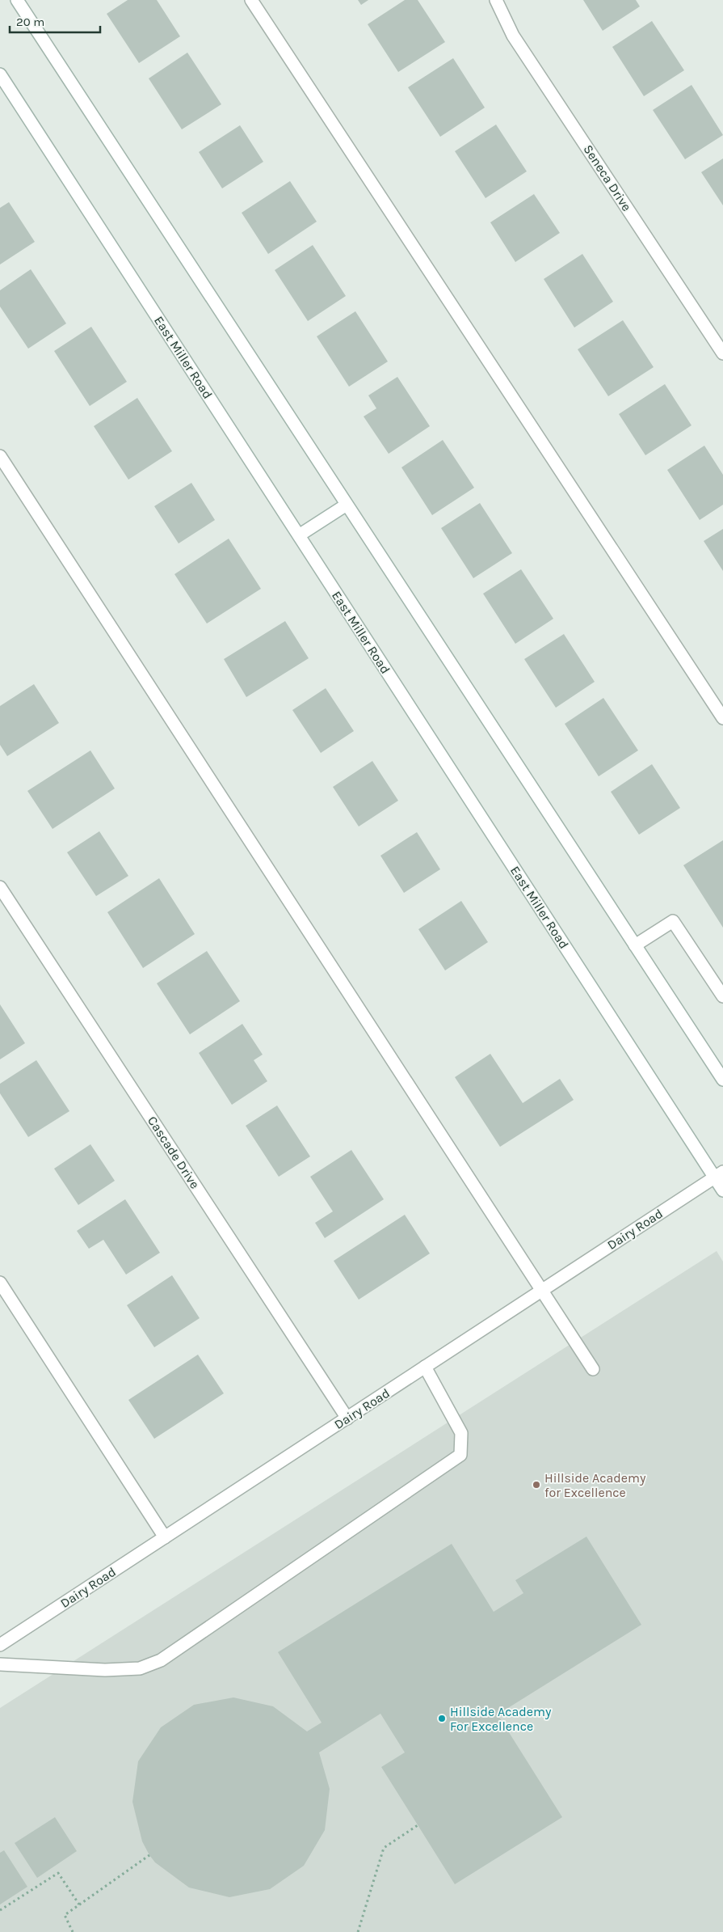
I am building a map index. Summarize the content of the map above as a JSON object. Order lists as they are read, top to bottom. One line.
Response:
{"streets":{"main road":["Seneca Drive","East Miller Road","Cascade Drive","Dairy Road"]},"crossings":[["East Miller Road","Dairy Road"],["Cascade Drive","Dairy Road"]],"places":["Hillside Academy for Excellence","Hillside Academy For Excellence"],"scale_bar":"20 m"}
